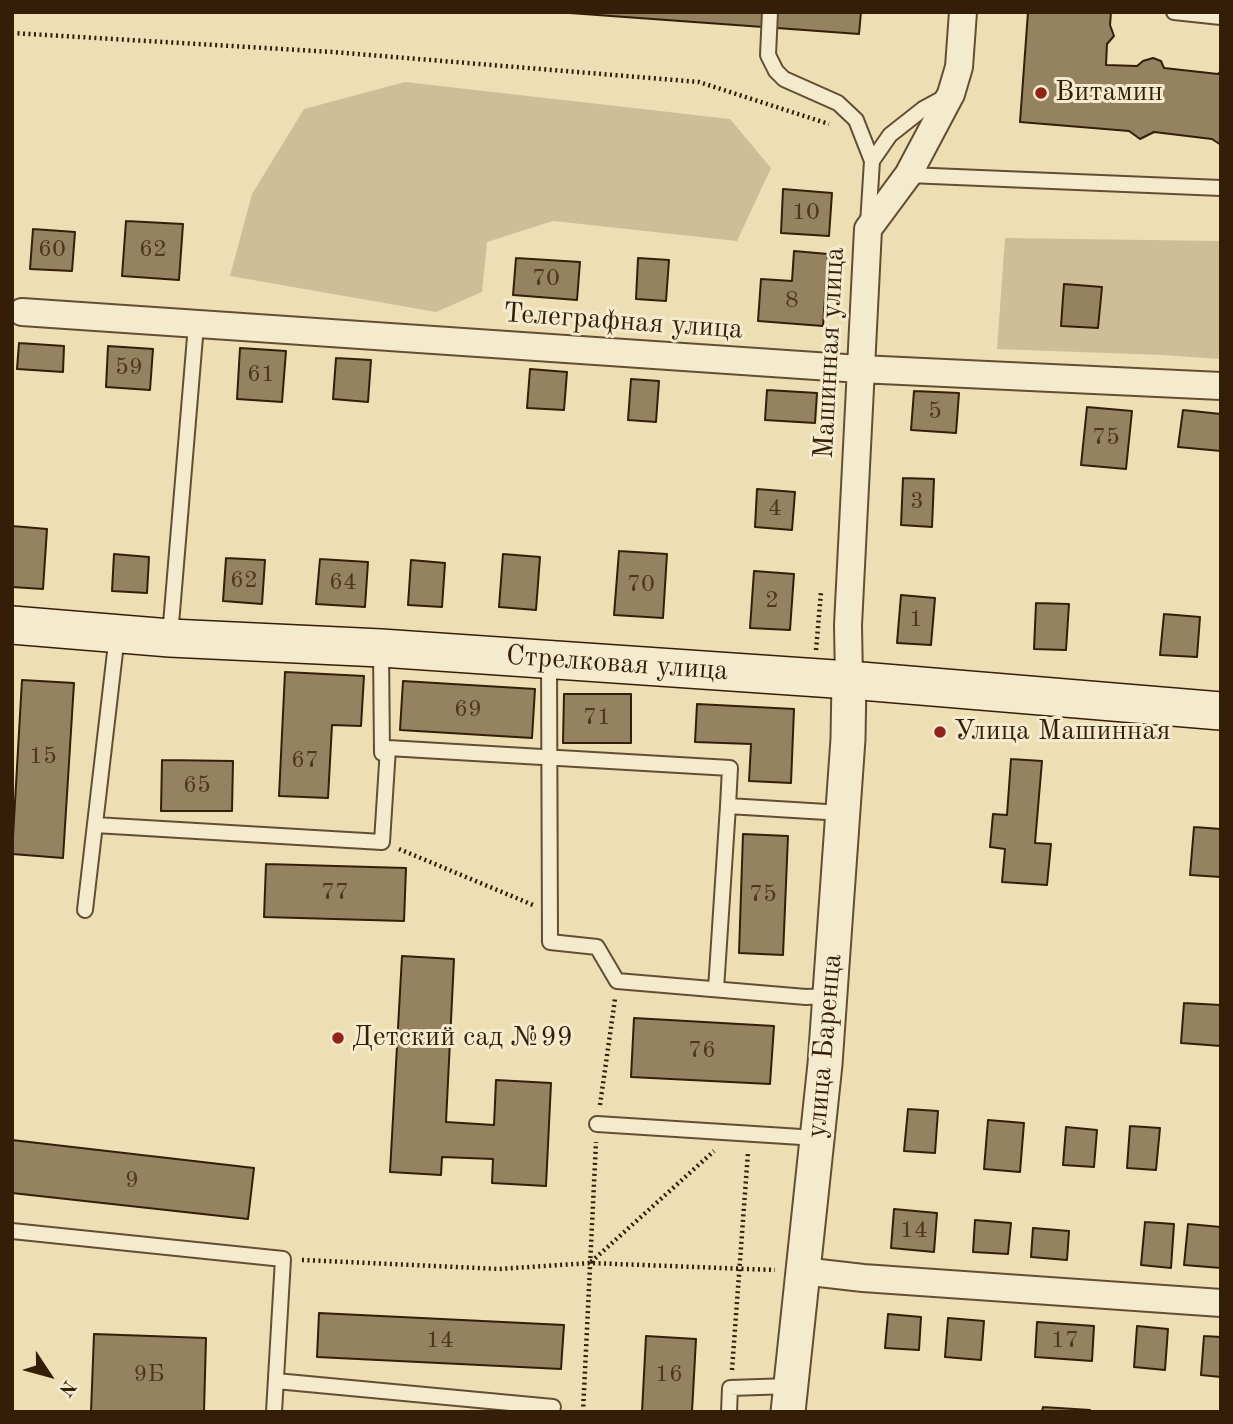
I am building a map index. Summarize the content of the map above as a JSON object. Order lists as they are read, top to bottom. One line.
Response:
{"streets":{"main road":["Стрелковая улица"],"street":["Телеграфная улица","Машинная улица","улица Баренца"]},"crossings":[["Телеграфная улица","Машинная улица"],["Машинная улица","Стрелковая улица"],["Машинная улица","улица Баренца"],["Стрелковая улица","улица Баренца"]],"places":["Витамин","Улица Машинная","Детский сад №99"],"house_numbers":["10","60","62","70","8","59","61","5","75","3","4","62","64","70","2","1","69","71","15","67","65","77","75","76","9","14","14","17","9Б","16"],"north":"bottom right"}
